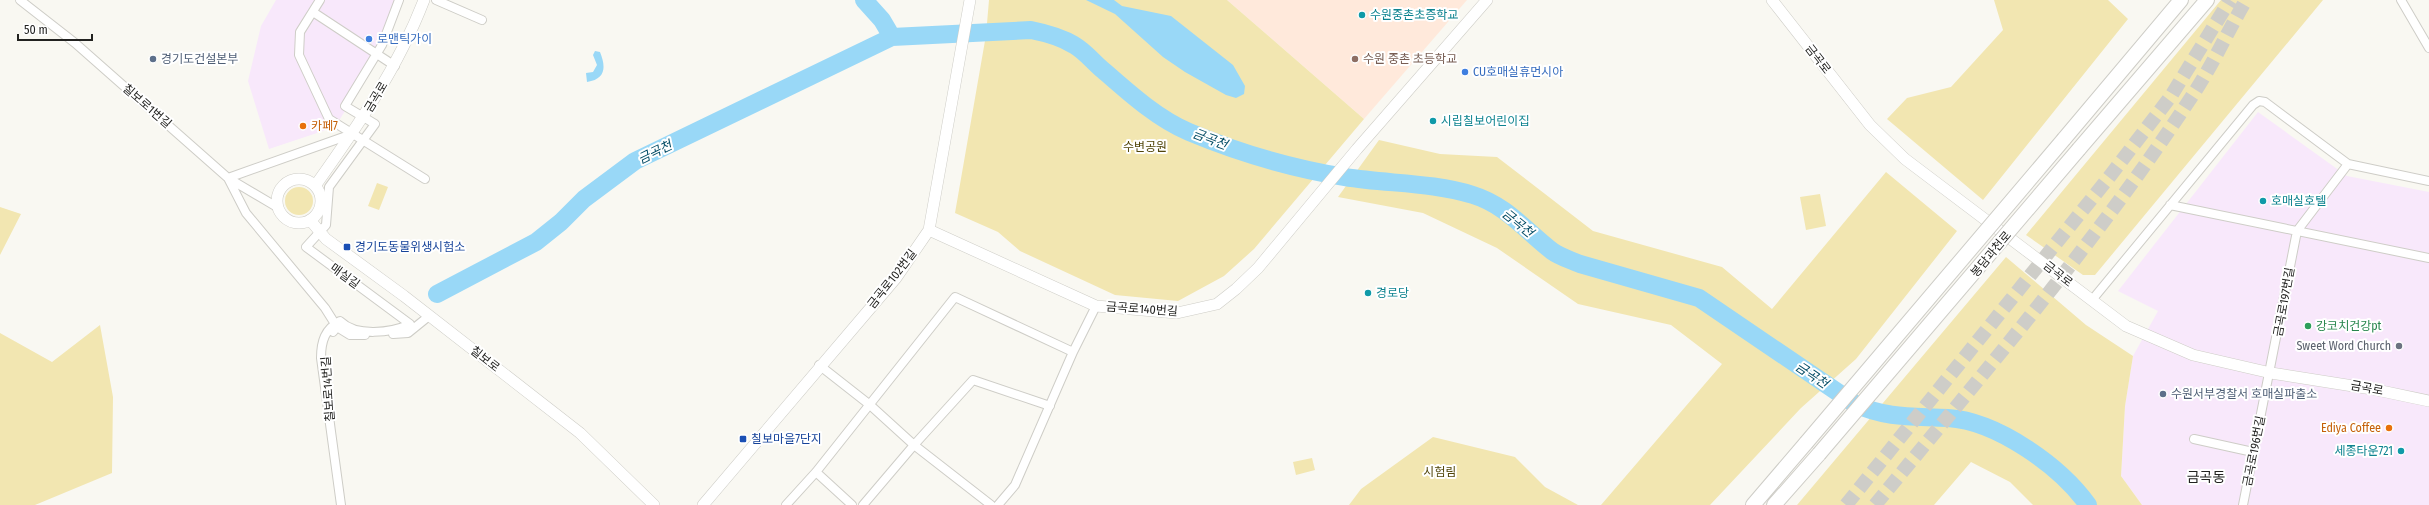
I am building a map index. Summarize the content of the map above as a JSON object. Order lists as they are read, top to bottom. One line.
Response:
{"streets":{"highway":["봉담과천로"],"main road":["금곡로","금곡로102번길","금곡로140번길","칠보로"],"street":["칠보로1번길","매실길","금곡로197번길","금곡로196번길"]},"crossings":[["금곡로","칠보로1번길"],["금곡로","매실길"],["금곡로","금곡로197번길"],["금곡로","칠보로"],["금곡로","금곡로196번길"],["칠보로1번길","칠보로"],["매실길","칠보로"],["금곡로102번길","금곡로140번길"],["금곡로197번길","금곡로196번길"]],"districts":["금곡동"],"water":["금곡천"],"parks":["수변공원","시험림"],"places":{"other":["수원중촌초증학교","로맨틱가이","경기도건설본부","수원 중촌 초등학교","CU호매실휴먼시아","시립칠보어린이집","카페7","호매실호텔","경로당","강코치건강pt","Sweet Word Church","수원서부경찰서 호매실파출소","Ediya Coffee","세종타운721"],"transit":["경기도동물위생시험소","칠보마을7단지"]},"scale_bar":"50 m"}
